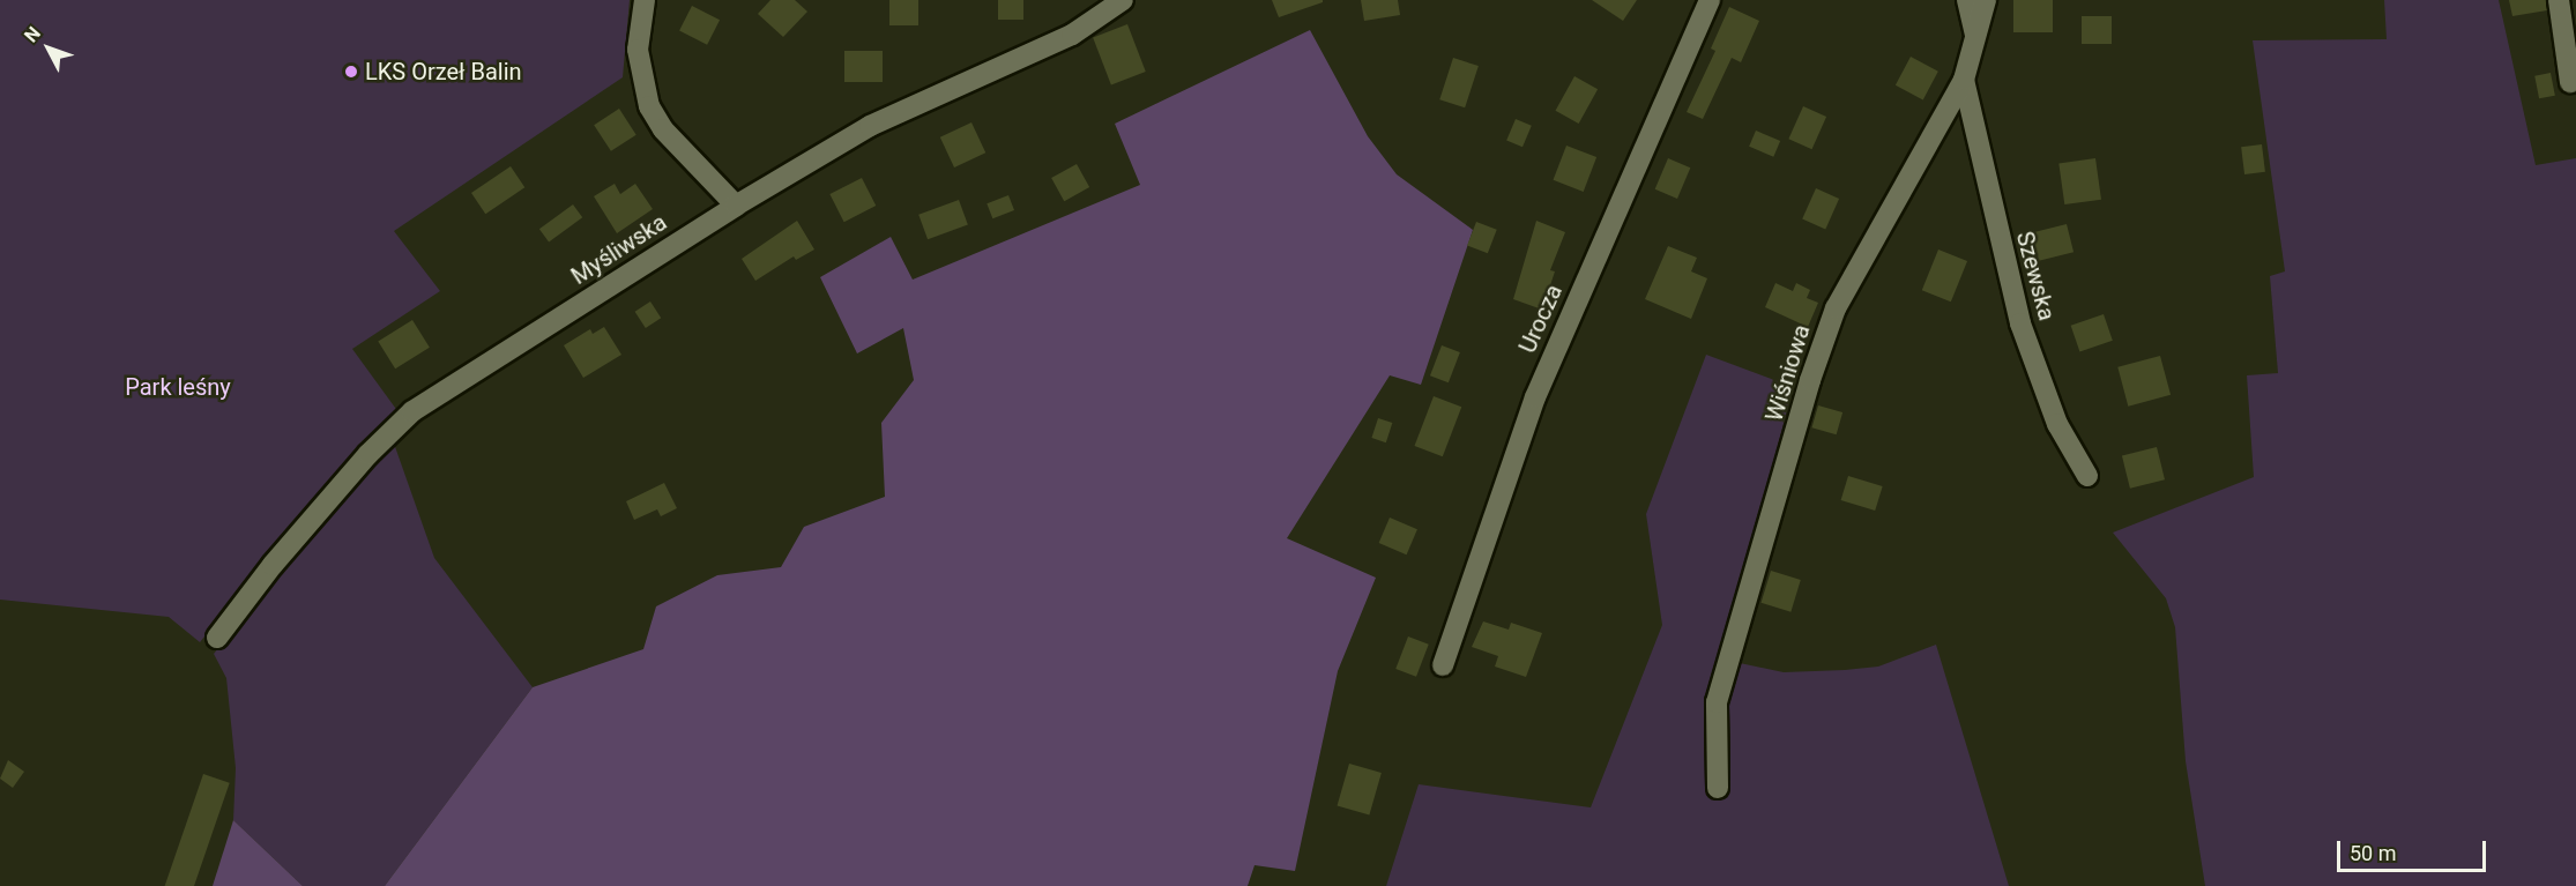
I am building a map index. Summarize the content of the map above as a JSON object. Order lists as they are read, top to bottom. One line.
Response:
{"streets":{"street":["Myśliwska","Szewska","Urocza","Wiśniowa"]},"crossings":[["Szewska","Wiśniowa"]],"parks":["Park leśny"],"places":["LKS Orzeł Balin"],"scale_bar":"50 m","north":"top left"}
